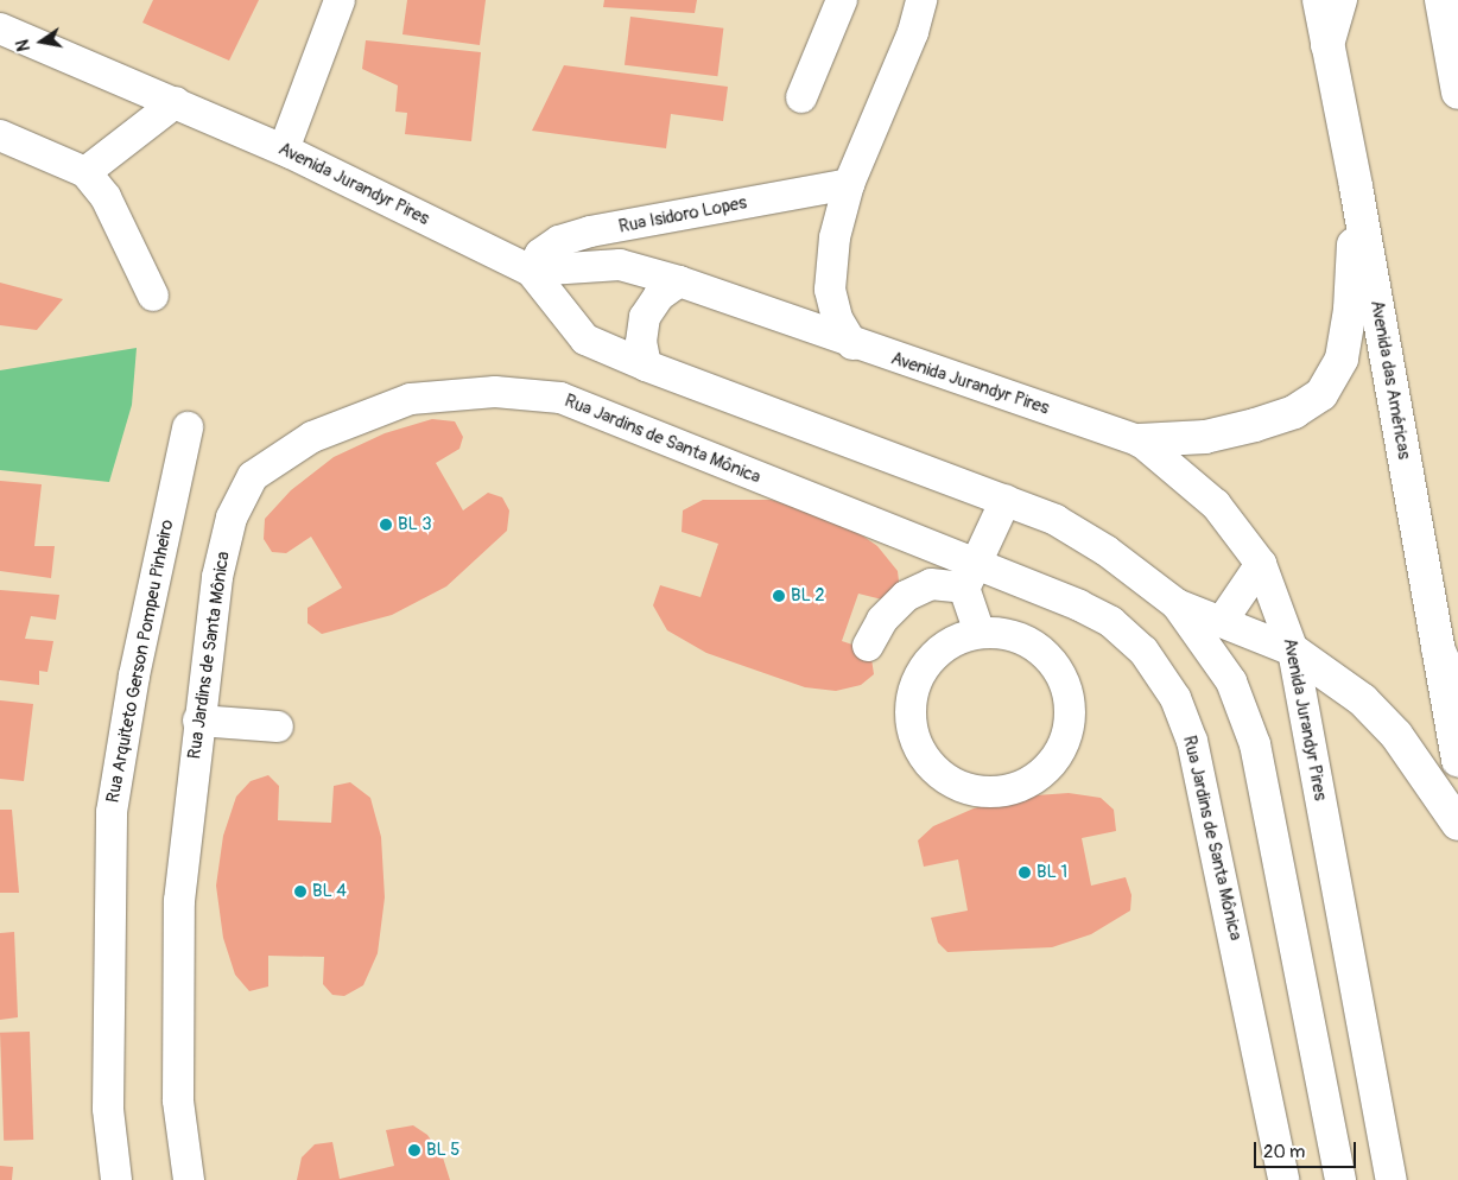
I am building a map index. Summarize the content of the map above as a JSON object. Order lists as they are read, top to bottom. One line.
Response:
{"streets":{"main road":["Avenida das Américas"],"street":["Avenida Jurandyr Pires","Rua Isidoro Lopes","Rua Jardins de Santa Mônica","Rua Arquiteto Gerson Pompeu Pinheiro"]},"crossings":[["Avenida Jurandyr Pires","Rua Isidoro Lopes"]],"places":["BL 3","BL 2","BL 1","BL 4","BL 5"],"scale_bar":"20 m","north":"left"}
